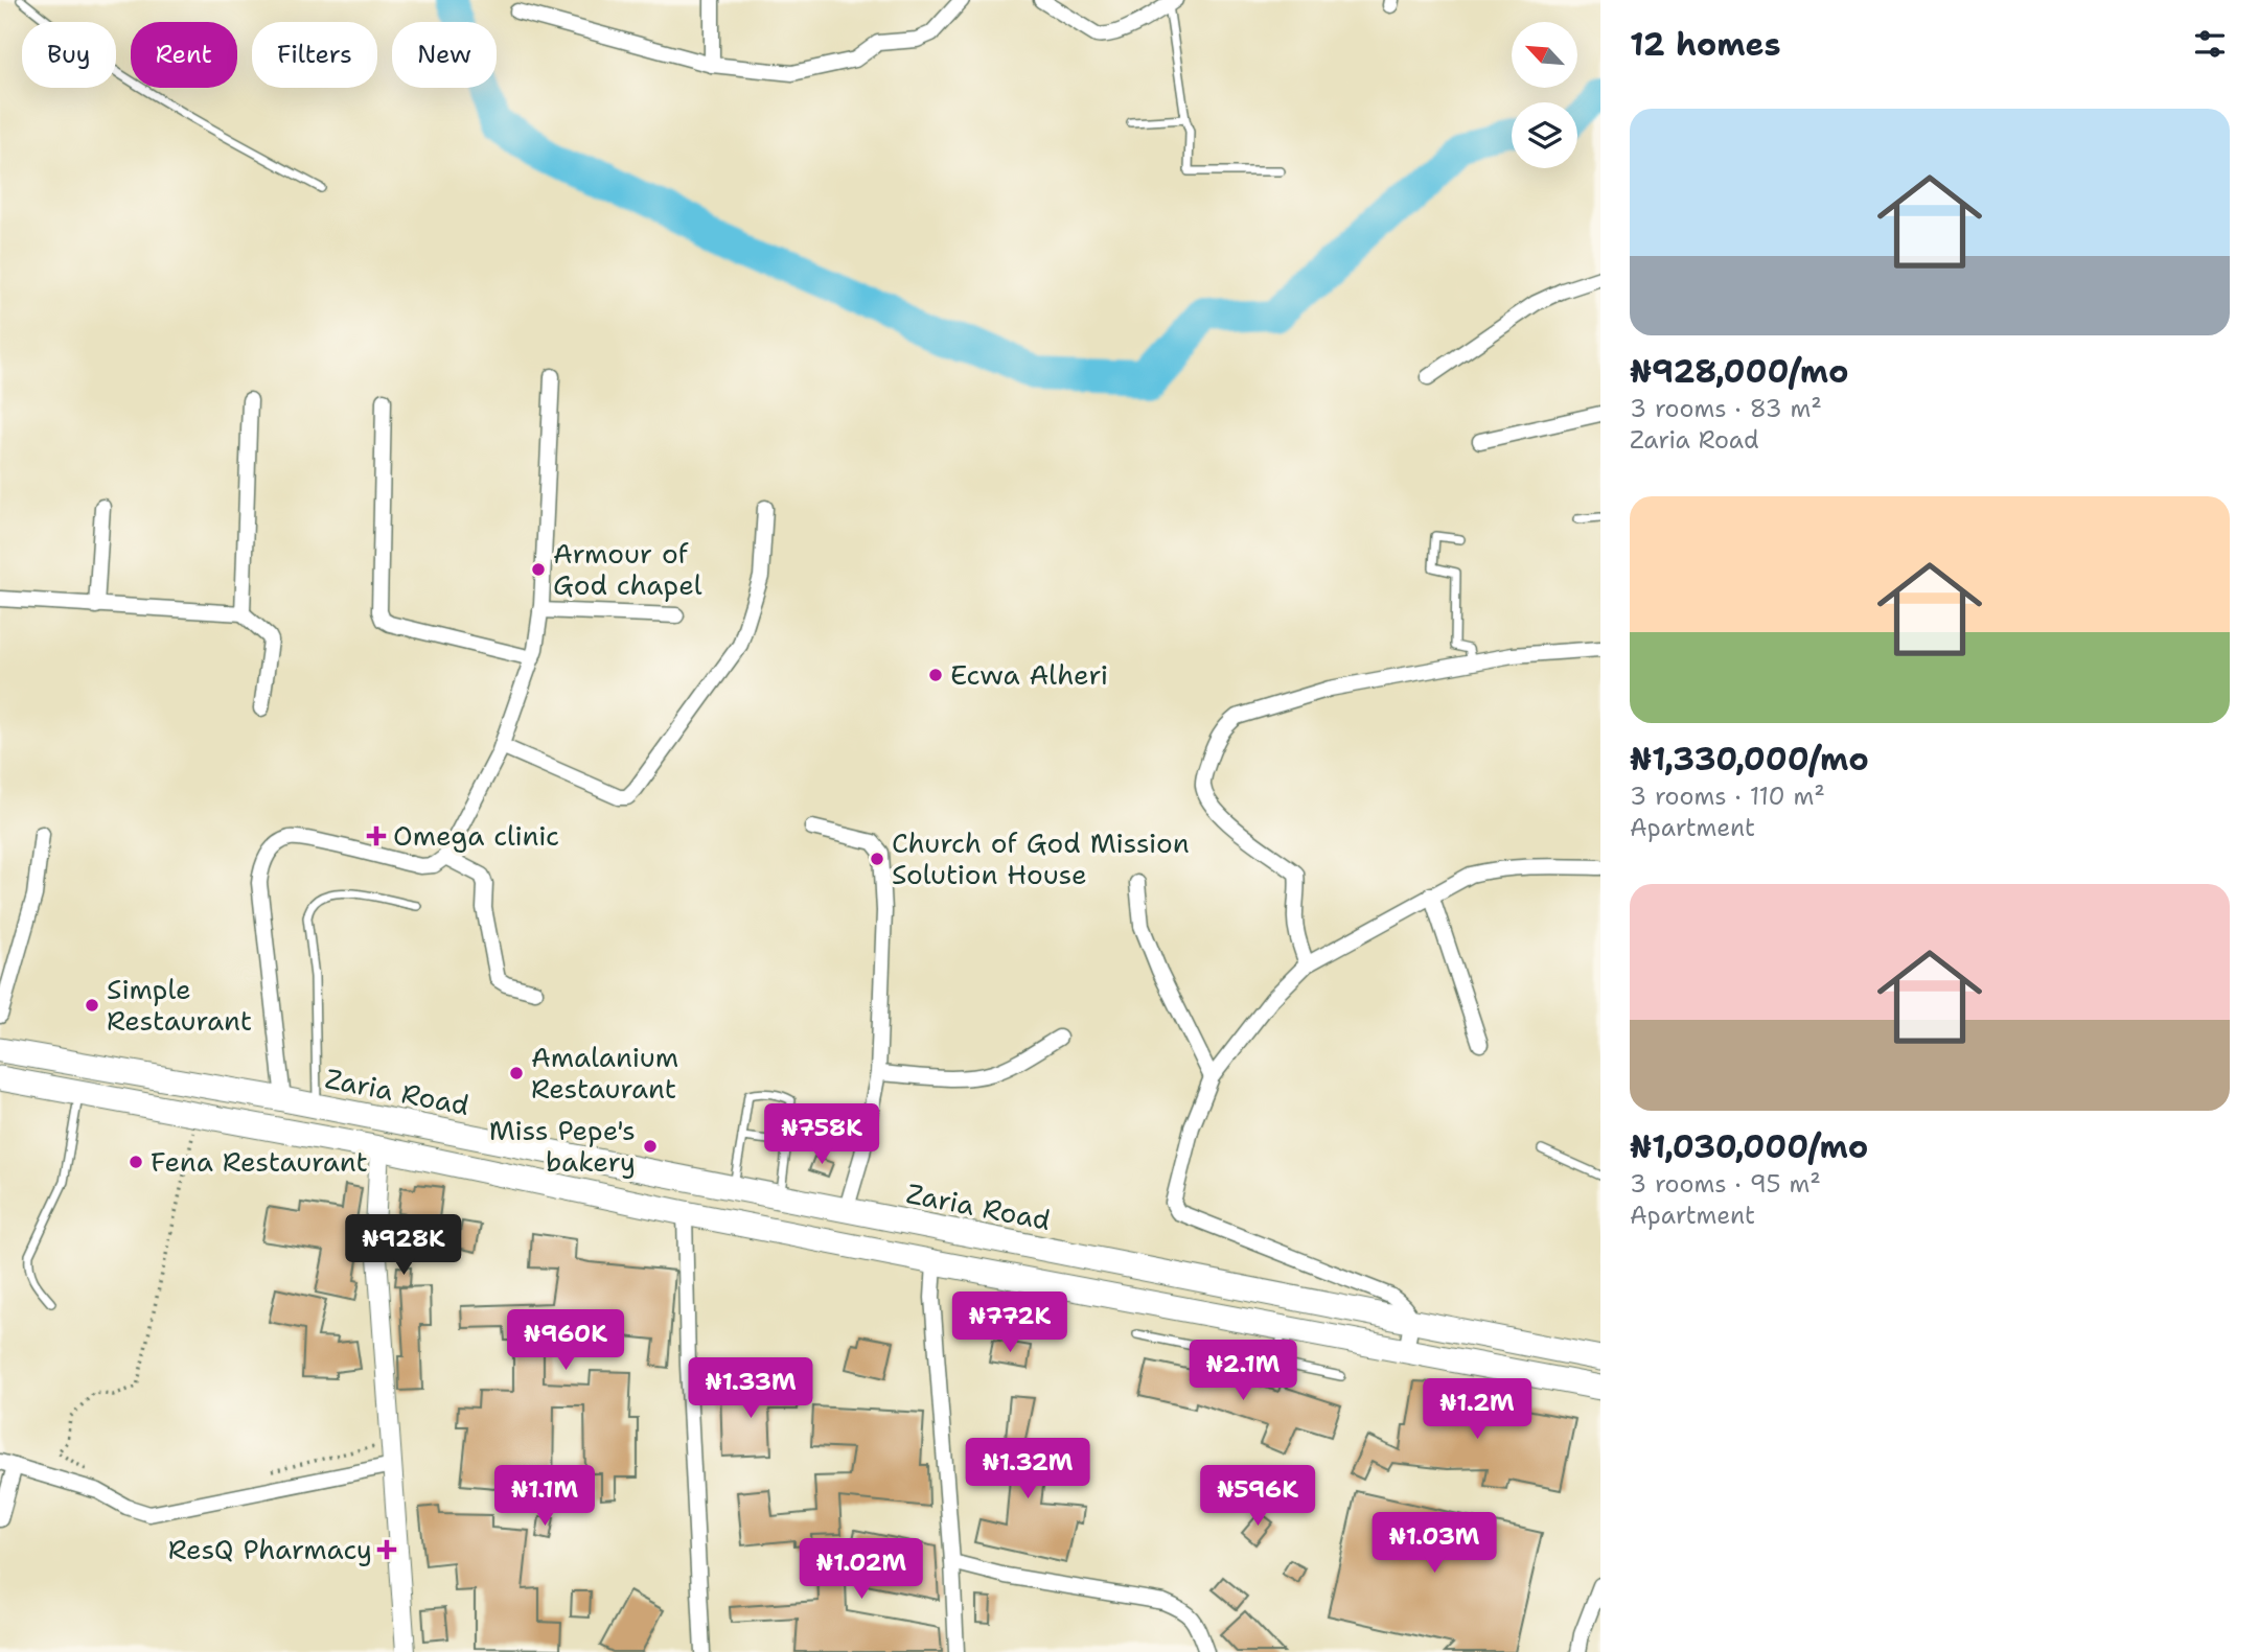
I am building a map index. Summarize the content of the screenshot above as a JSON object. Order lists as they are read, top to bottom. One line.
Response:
{"streets":{"highway":["Zaria Road"]},"places":{"other":["Armour of God chapel","Ecwa Alheri","Church of God Mission Solution House","Simple Restaurant","Amalanium Restaurant","Miss Pepe's bakery","Fena Restaurant"],"health":["Omega clinic","ResQ Pharmacy"]},"north":"top left","page":{"heading":"12 homes","chip":["Buy","Rent","Filters","New"],"list":[{"name":"₦928,000/mo","note":"3 rooms · 83 m² · Zaria Road"},{"name":"₦1,330,000/mo","note":"3 rooms · 110 m² · Apartment"},{"name":"₦1,030,000/mo","note":"3 rooms · 95 m² · Apartment"}],"price":["₦758K","₦928K","₦772K","₦960K","₦2.1M","₦1.33M","₦1.2M","₦1.32M","₦1.1M","₦596K","₦1.03M","₦1.02M"]}}
